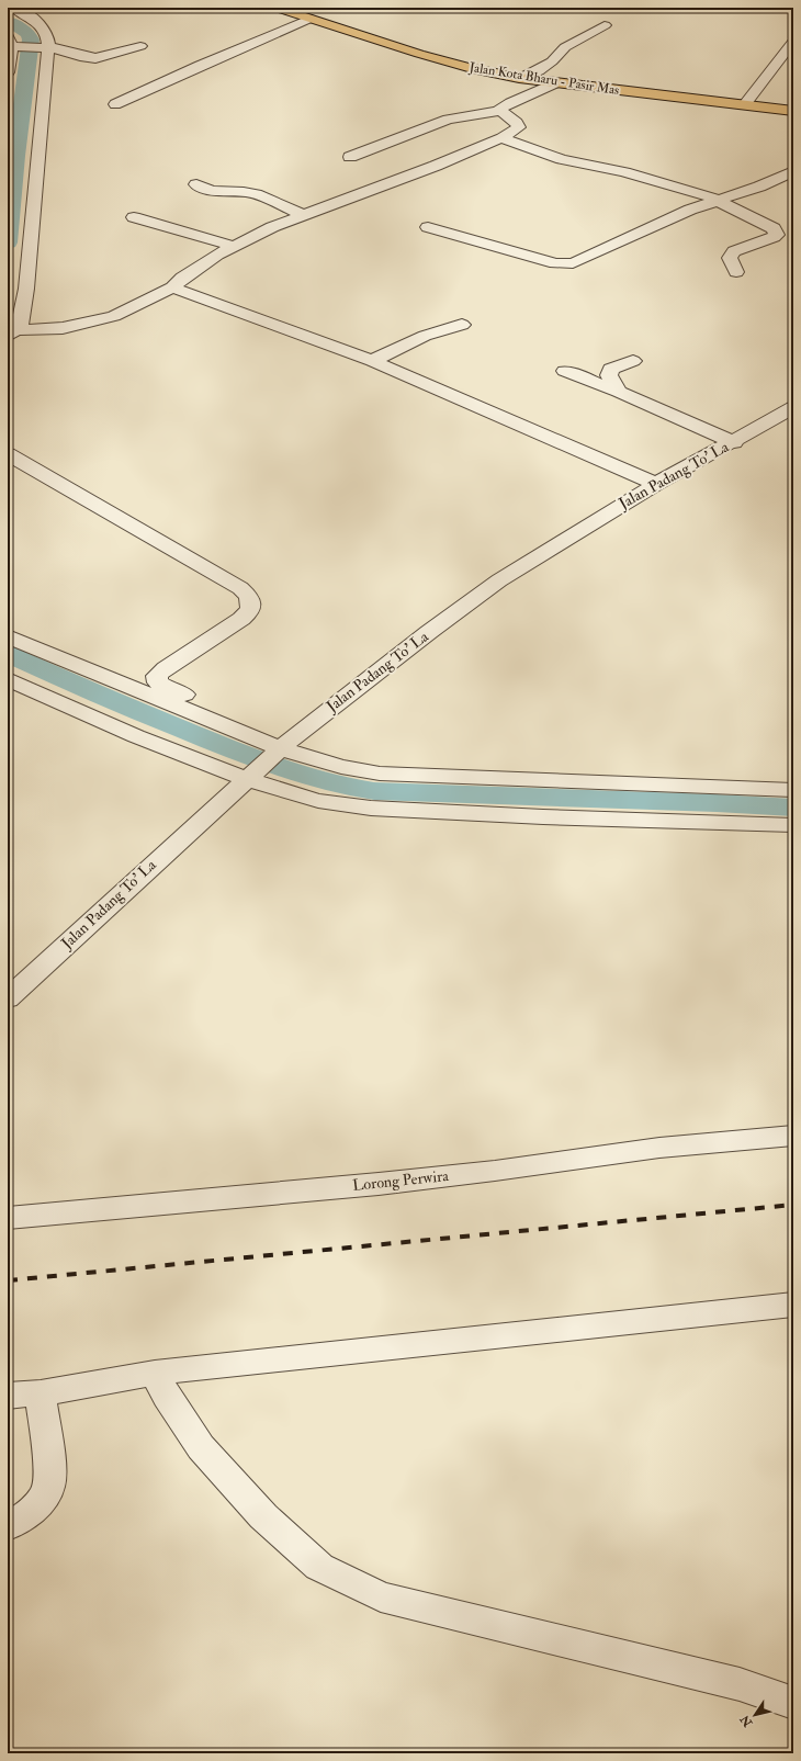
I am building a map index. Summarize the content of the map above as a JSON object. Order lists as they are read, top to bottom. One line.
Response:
{"streets":{"highway":["Jalan Kota Bharu - Pasir Mas"],"street":["Jalan Padang To' La","Lorong Perwira"]},"north":"bottom left"}
